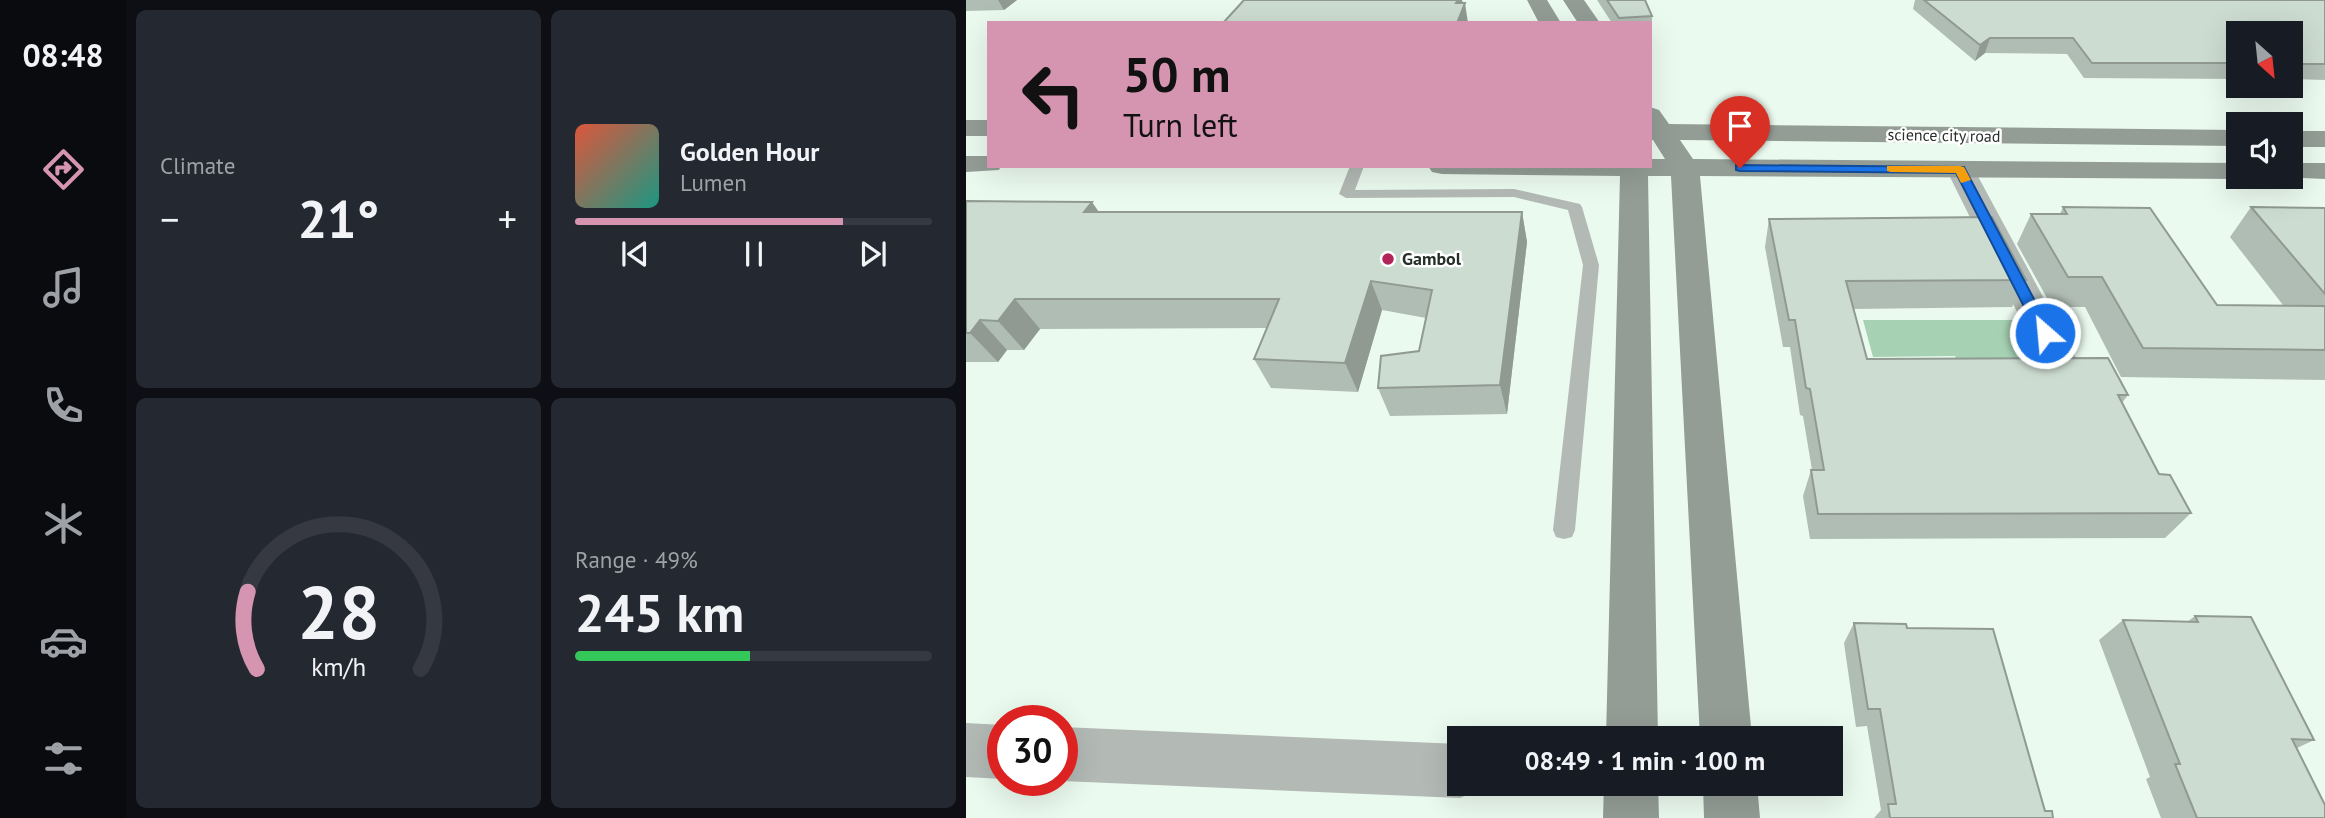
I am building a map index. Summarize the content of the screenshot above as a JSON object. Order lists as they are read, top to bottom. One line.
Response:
{"streets":{"main road":["science city road"]},"places":["Gambol"],"north":"bottom right","page":{"tabs":"08:48","tile":["Climate",["Range · 49%","245 km"]],"turn":["50 m","Turn left"],"song":["Golden Hour","Lumen"],"heat":["−","21°","+"],"limit":"30","trip":"08:49 · 1 min · 100 m","gauge":["28","km/h"]}}
